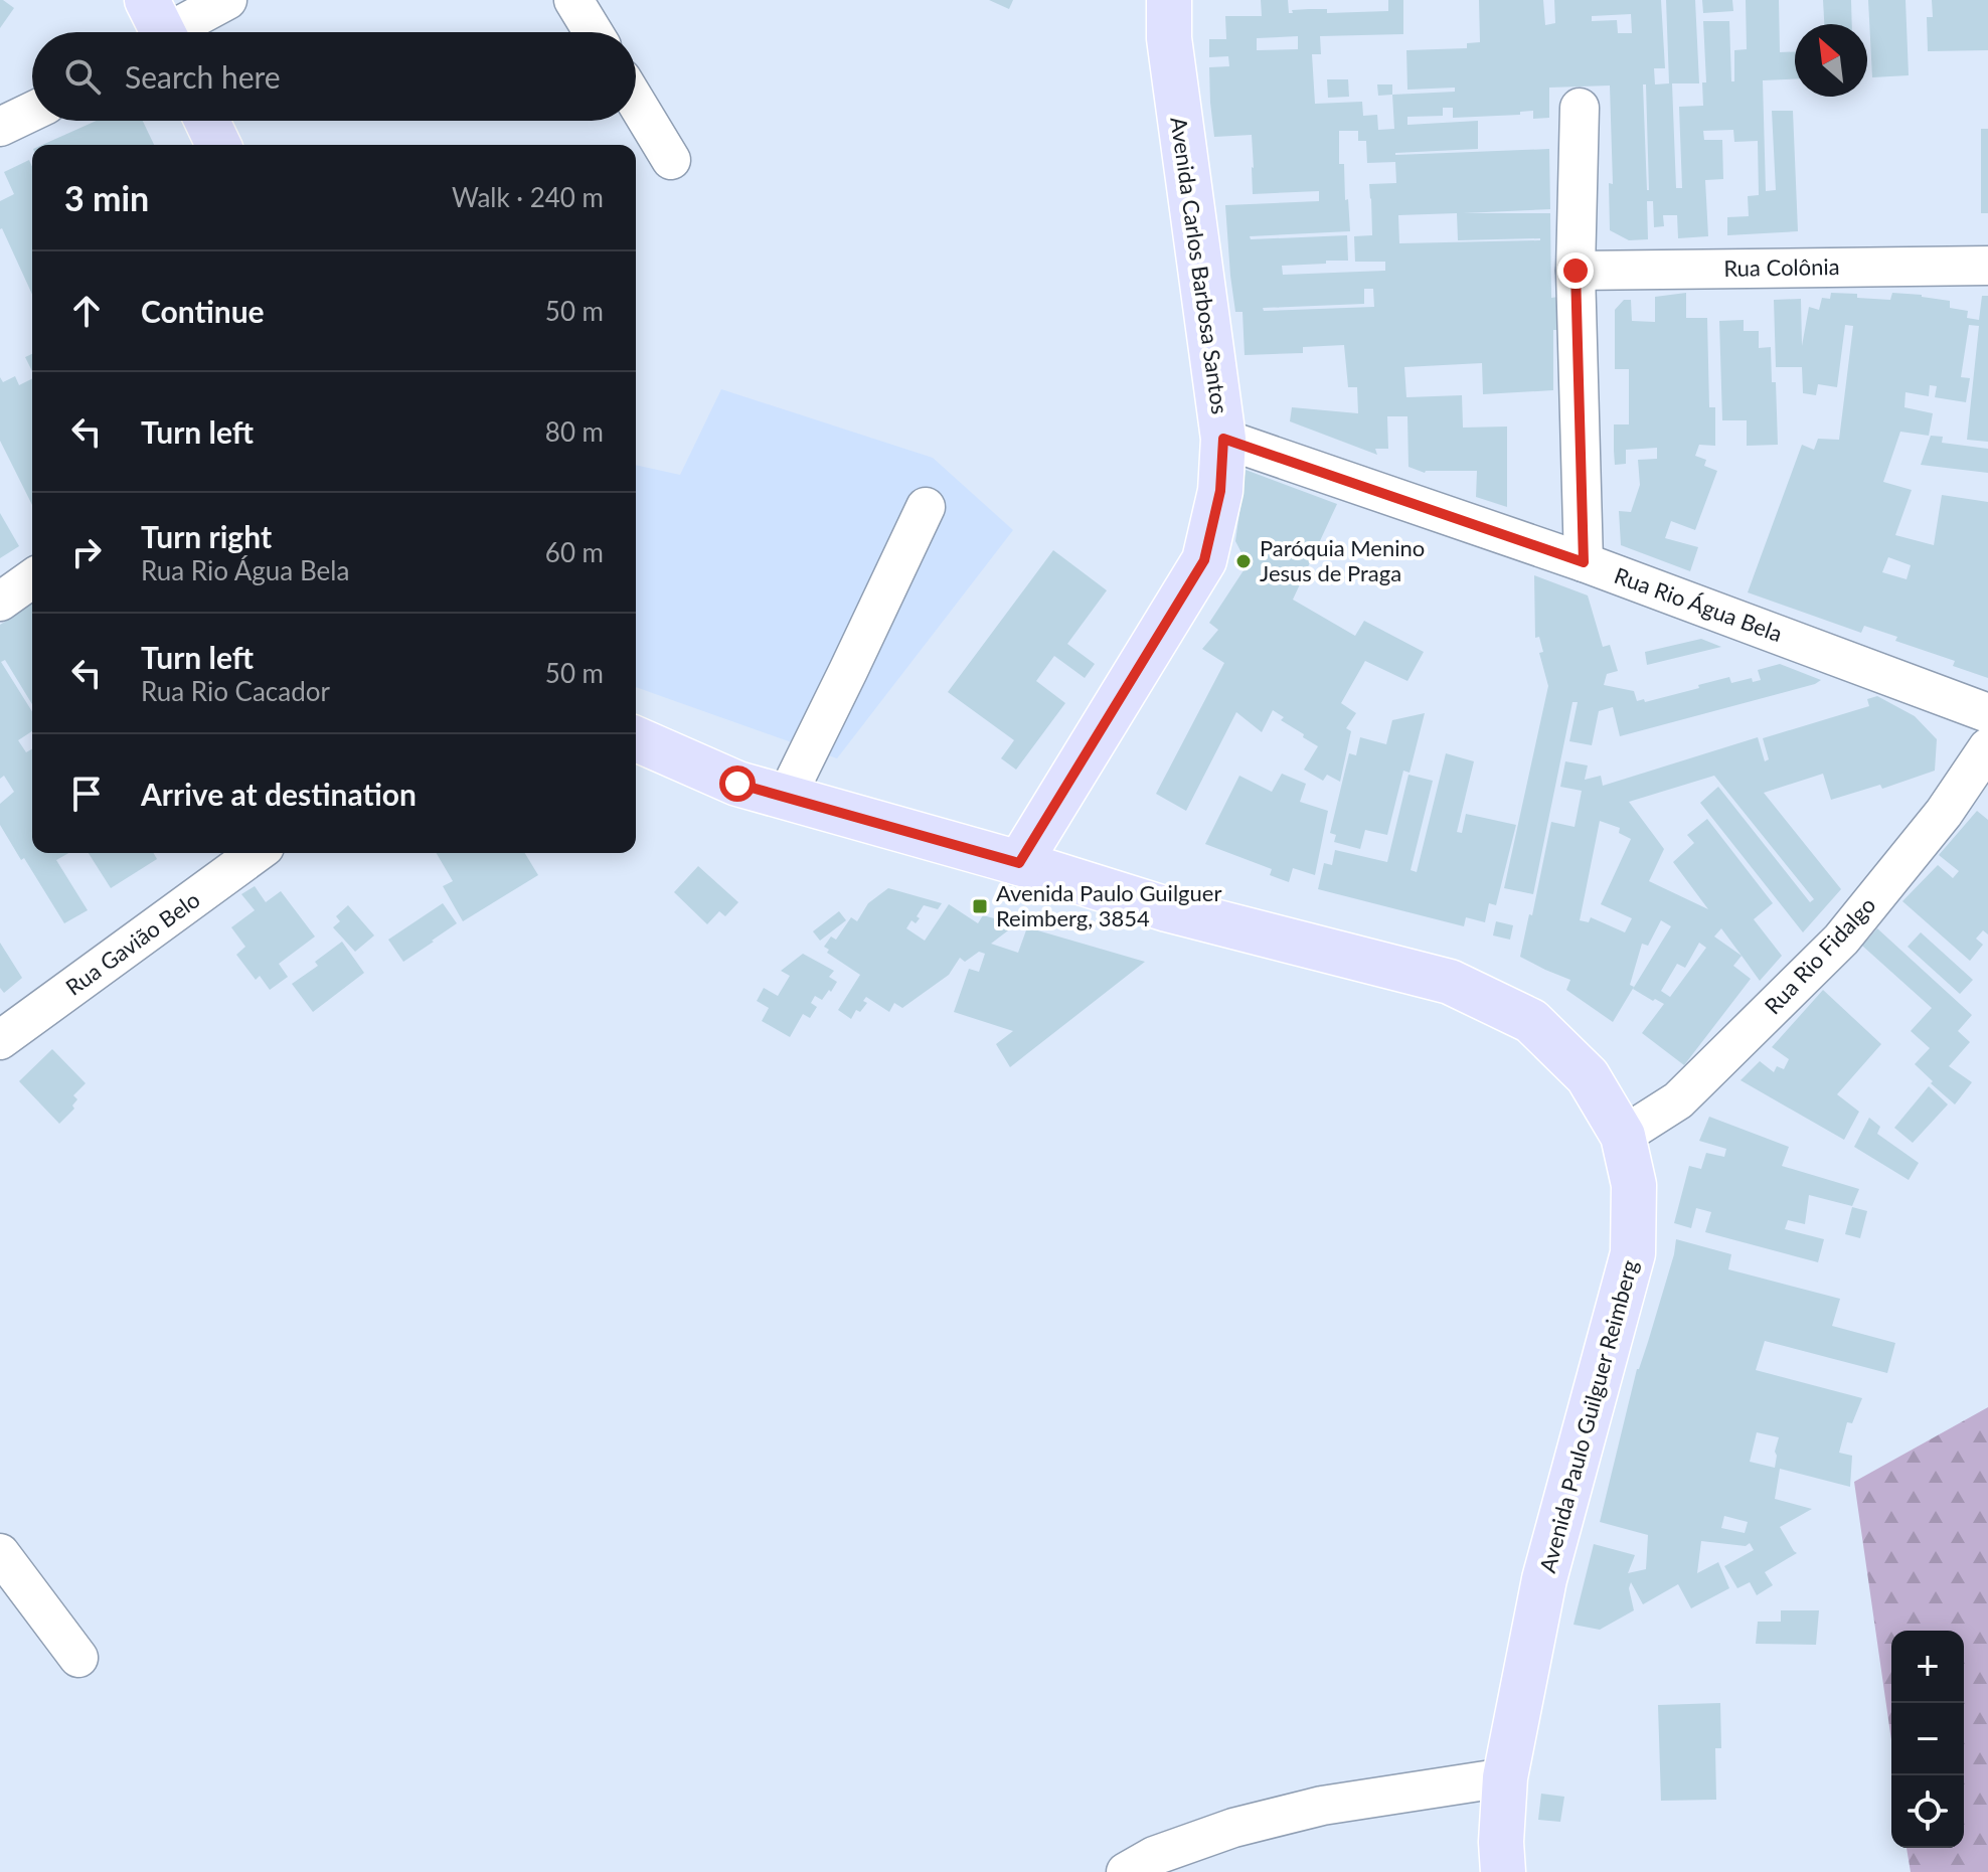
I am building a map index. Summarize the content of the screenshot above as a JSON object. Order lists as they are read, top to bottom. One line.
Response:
{"streets":{"main road":["Avenida Carlos Barbosa Santos","Avenida Paulo Guilguer Reimberg"],"street":["Rua Colônia","Rua Rio Água Bela","Rua Gavião Belo","Rua Rio Fidalgo"]},"crossings":[["Avenida Carlos Barbosa Santos","Rua Rio Água Bela"],["Avenida Carlos Barbosa Santos","Avenida Paulo Guilguer Reimberg"],["Rua Rio Fidalgo","Avenida Paulo Guilguer Reimberg"]],"places":{"other":["Paróquia Menino Jesus de Praga"],"transit":["Avenida Paulo Guilguer Reimberg, 3854"]},"north":"top left","page":{"search":"Search here","heading":["3 min","Walk · 240 m"],"list":[["Continue","50 m"],["Turn left","80 m"],["Turn right","Rua Rio Água Bela","60 m"],["Turn left","Rua Rio Cacador","50 m"],"Arrive at destination"],"map_buttons":["+","−"]}}
